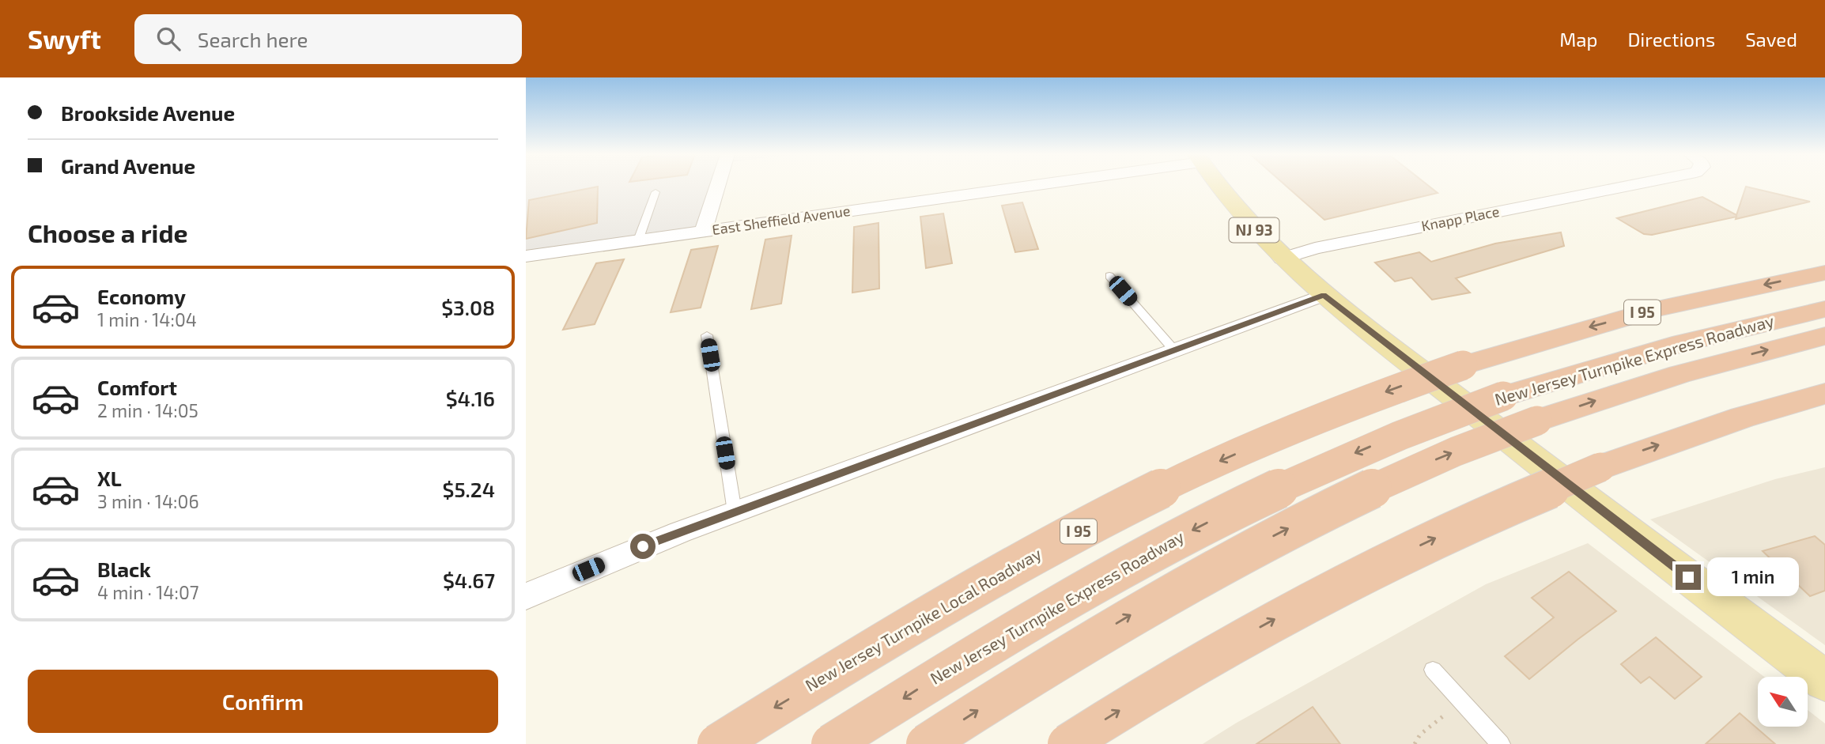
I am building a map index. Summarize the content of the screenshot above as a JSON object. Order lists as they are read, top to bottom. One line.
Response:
{"streets":{"highway":["I 95","New Jersey Turnpike Express Roadway","New Jersey Turnpike Local Roadway"],"main road":["NJ 93"],"street":["Knapp Place","East Sheffield Avenue"]},"crossings":[["Knapp Place","NJ 93"]],"north":"top left","page":{"header":"Swyft","search":"Search here","nav":["Map","Directions","Saved"],"banner":["Brookside Avenue","Grand Avenue"],"heading":"Choose a ride","list":[{"name":"Economy","note":"1 min · 14:04","value":"$3.08"},{"name":"Comfort","note":"2 min · 14:05","value":"$4.16"},{"name":"XL","note":"3 min · 14:06","value":"$5.24"},{"name":"Black","note":"4 min · 14:07","value":"$4.67"}],"bubble":"1 min","buttons":"Confirm"}}
